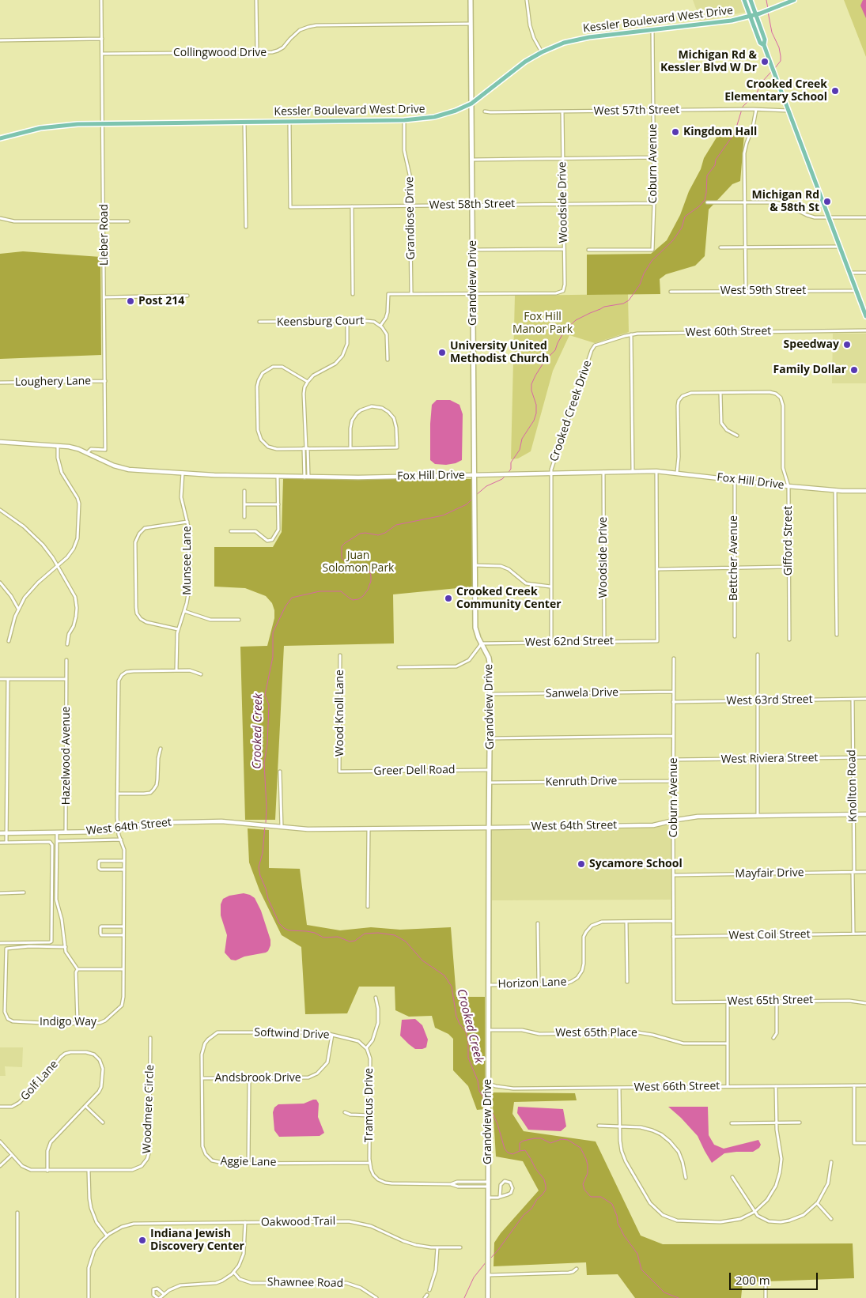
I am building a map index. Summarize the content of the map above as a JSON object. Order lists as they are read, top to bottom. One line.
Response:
{"streets":{"main road":["Kessler Boulevard West Drive","Grandview Drive"],"street":["Collingwood Drive","West 57th Street","Coburn Avenue","Woodside Drive","West 58th Street","Grandiose Drive","Lieber Road","West 59th Street","Keensburg Court","West 60th Street","Loughery Lane","Crooked Creek Drive","Fox Hill Drive","Gifford Street","Bettcher Avenue","Munsee Lane","West 62nd Street","Sanwela Drive","West 63rd Street","Wood Knoll Lane","Hazelwood Avenue","West Riviera Street","Greer Dell Road","Kenruth Drive","Knollton Road","West 64th Street","Mayfair Drive","West Coil Street","Horizon Lane","West 65th Street","Indigo Way","West 65th Place","Softwind Drive","Andsbrook Drive","Golf Lane","West 66th Street","Tramcus Drive","Woodmere Circle","Aggie Lane","Oakwood Trail","Shawnee Road"]},"crossings":[["Kessler Boulevard West Drive","Coburn Avenue"],["Kessler Boulevard West Drive","West 58th Street"],["Kessler Boulevard West Drive","Grandiose Drive"],["Kessler Boulevard West Drive","Lieber Road"],["Kessler Boulevard West Drive","Grandview Drive"],["Collingwood Drive","Lieber Road"],["Collingwood Drive","Grandview Drive"],["West 57th Street","Coburn Avenue"],["West 57th Street","Woodside Drive"],["Coburn Avenue","West 58th Street"],["Coburn Avenue","Sanwela Drive"],["Coburn Avenue","West 63rd Street"],["Coburn Avenue","West Riviera Street"],["Coburn Avenue","Kenruth Drive"],["Coburn Avenue","West 64th Street"],["Coburn Avenue","Mayfair Drive"],["Coburn Avenue","West Coil Street"],["Coburn Avenue","Horizon Lane"],["Coburn Avenue","West 65th Street"],["Woodside Drive","West 58th Street"],["Woodside Drive","Grandview Drive"],["Woodside Drive","Fox Hill Drive"],["Woodside Drive","West 62nd Street"],["West 58th Street","Grandiose Drive"],["West 58th Street","Grandview Drive"],["Lieber Road","Loughery Lane"],["Lieber Road","Fox Hill Drive"],["Grandview Drive","Fox Hill Drive"],["Grandview Drive","West 62nd Street"],["Grandview Drive","Sanwela Drive"],["Grandview Drive","Greer Dell Road"],["Grandview Drive","Kenruth Drive"],["Grandview Drive","West 64th Street"],["Grandview Drive","Horizon Lane"],["Grandview Drive","West 65th Place"],["Grandview Drive","West 66th Street"],["West 60th Street","Crooked Creek Drive"],["Crooked Creek Drive","Fox Hill Drive"],["Crooked Creek Drive","West 62nd Street"],["Fox Hill Drive","Gifford Street"],["Fox Hill Drive","Bettcher Avenue"],["Fox Hill Drive","Munsee Lane"],["West 63rd Street","Knollton Road"],["Wood Knoll Lane","Greer Dell Road"],["Hazelwood Avenue","West 64th Street"],["West Riviera Street","Knollton Road"],["Knollton Road","West 64th Street"],["Knollton Road","Mayfair Drive"],["Knollton Road","West Coil Street"],["Softwind Drive","Andsbrook Drive"],["Softwind Drive","Tramcus Drive"],["Softwind Drive","Aggie Lane"],["Andsbrook Drive","Aggie Lane"],["Tramcus Drive","Aggie Lane"]],"water":["Crooked Creek"],"parks":["Fox Hill Manor Park","Juan Solomon Park"],"places":["Michigan Rd & Kessler Blvd W Dr","Crooked Creek Elementary School","Kingdom Hall","Michigan Rd & 58th St","Post 214","Speedway","University United Methodist Church","Family Dollar","Crooked Creek Community Center","Sycamore School","Indiana Jewish Discovery Center"],"scale_bar":"200 m"}
